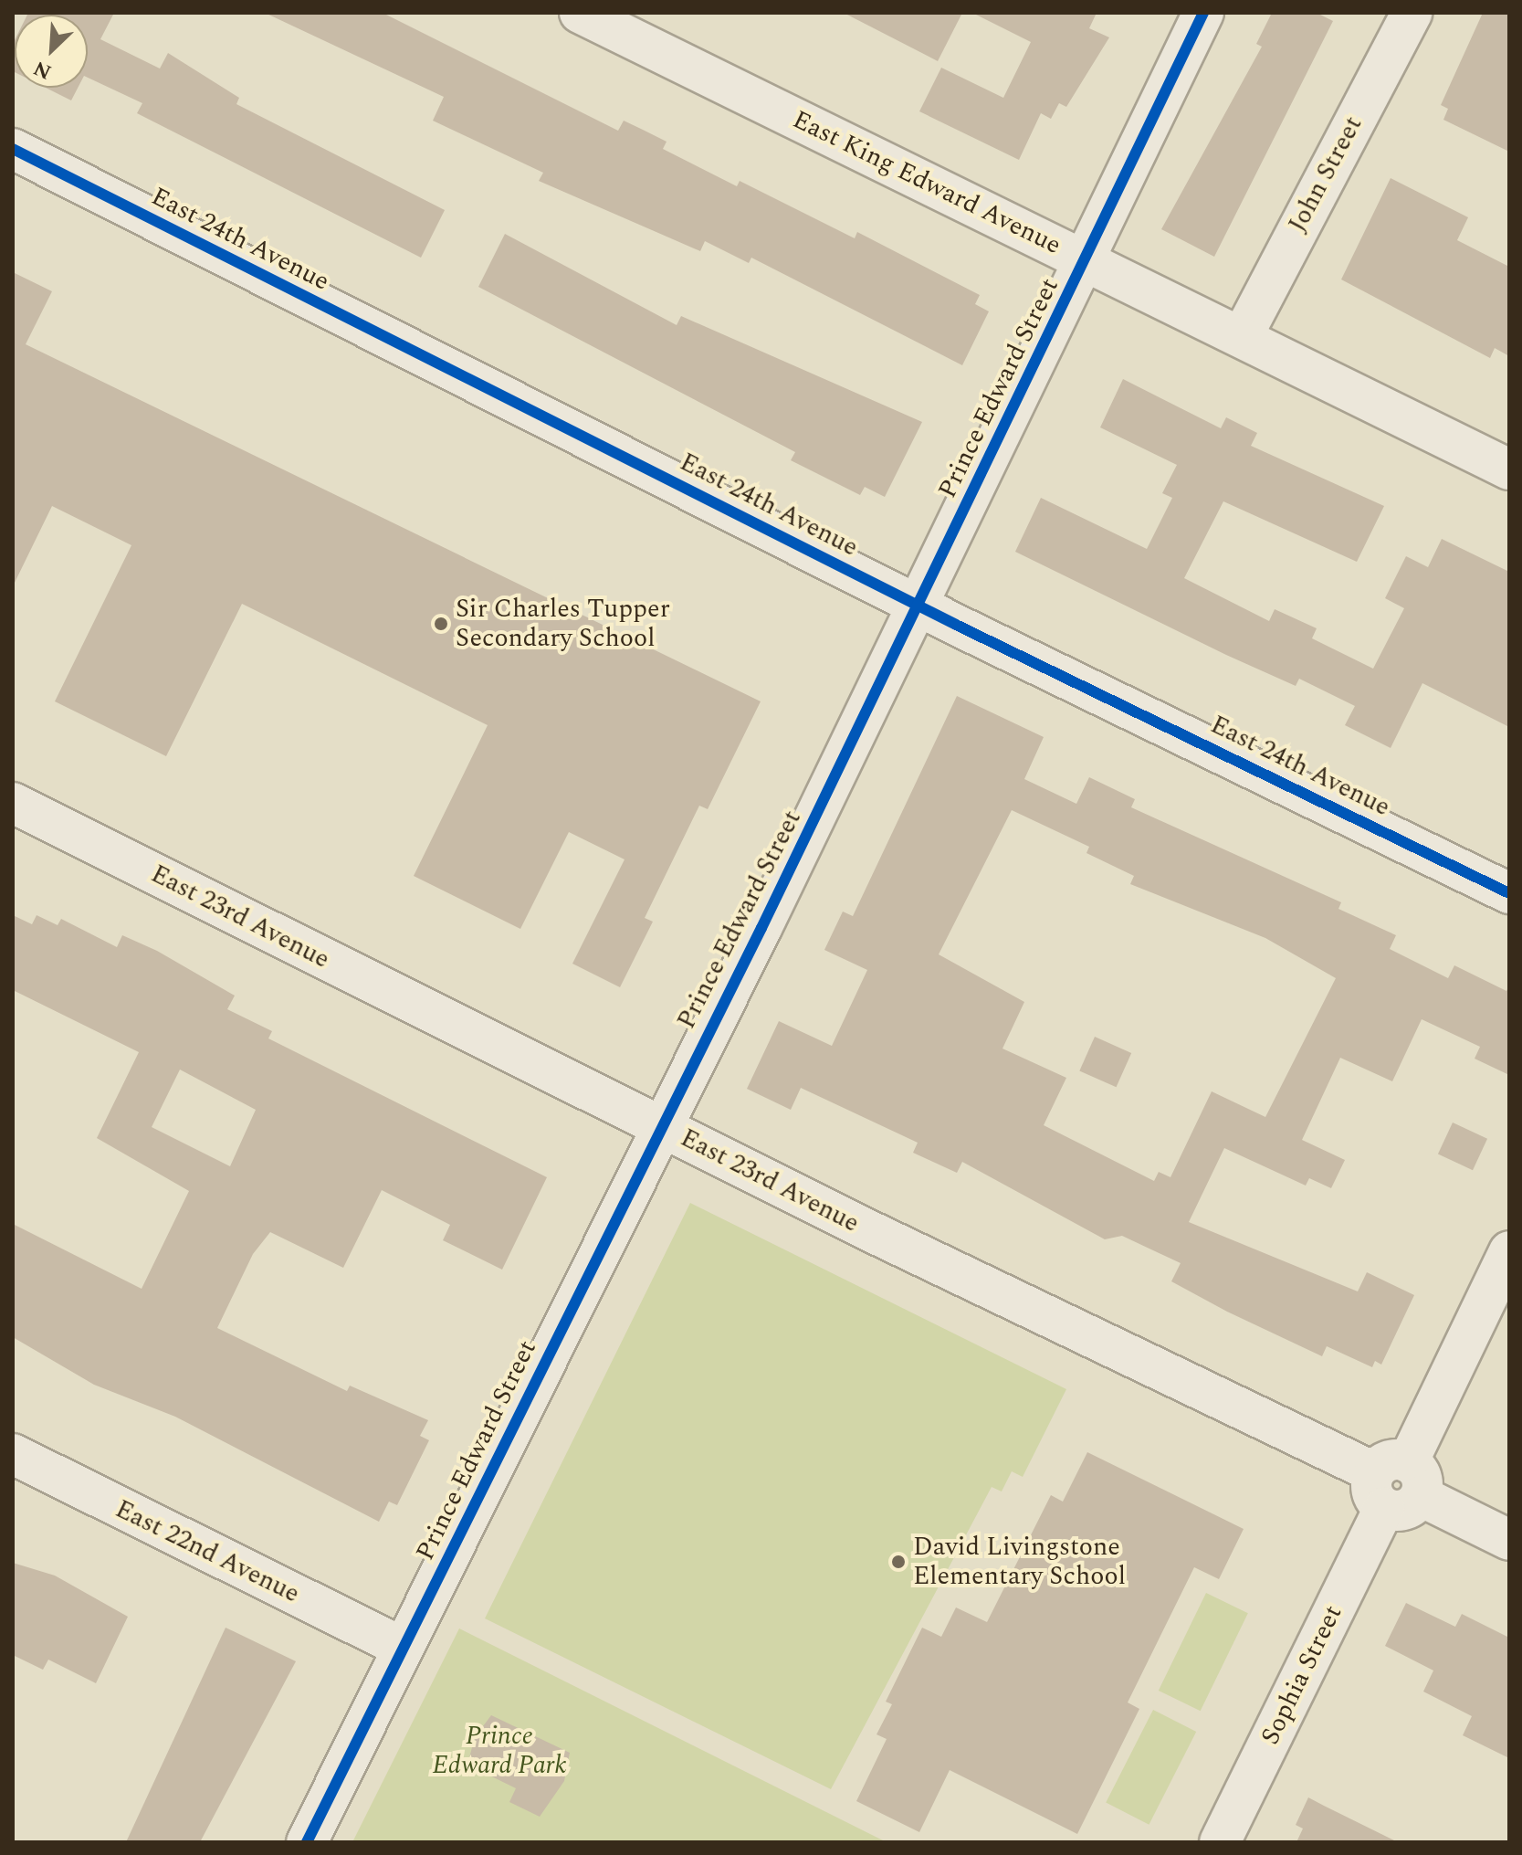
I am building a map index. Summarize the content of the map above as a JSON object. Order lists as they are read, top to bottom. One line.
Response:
{"streets":{"street":["John Street","East King Edward Avenue","East 24th Avenue","Prince Edward Street","East 23rd Avenue","East 22nd Avenue","Sophia Street"]},"crossings":[["John Street","East King Edward Avenue"],["East King Edward Avenue","Prince Edward Street"],["East 24th Avenue","Prince Edward Street"],["Prince Edward Street","East 23rd Avenue"],["Prince Edward Street","East 22nd Avenue"],["East 23rd Avenue","Sophia Street"]],"parks":["Prince Edward Park"],"places":["Sir Charles Tupper Secondary School","David Livingstone Elementary School"],"north":"bottom left"}
